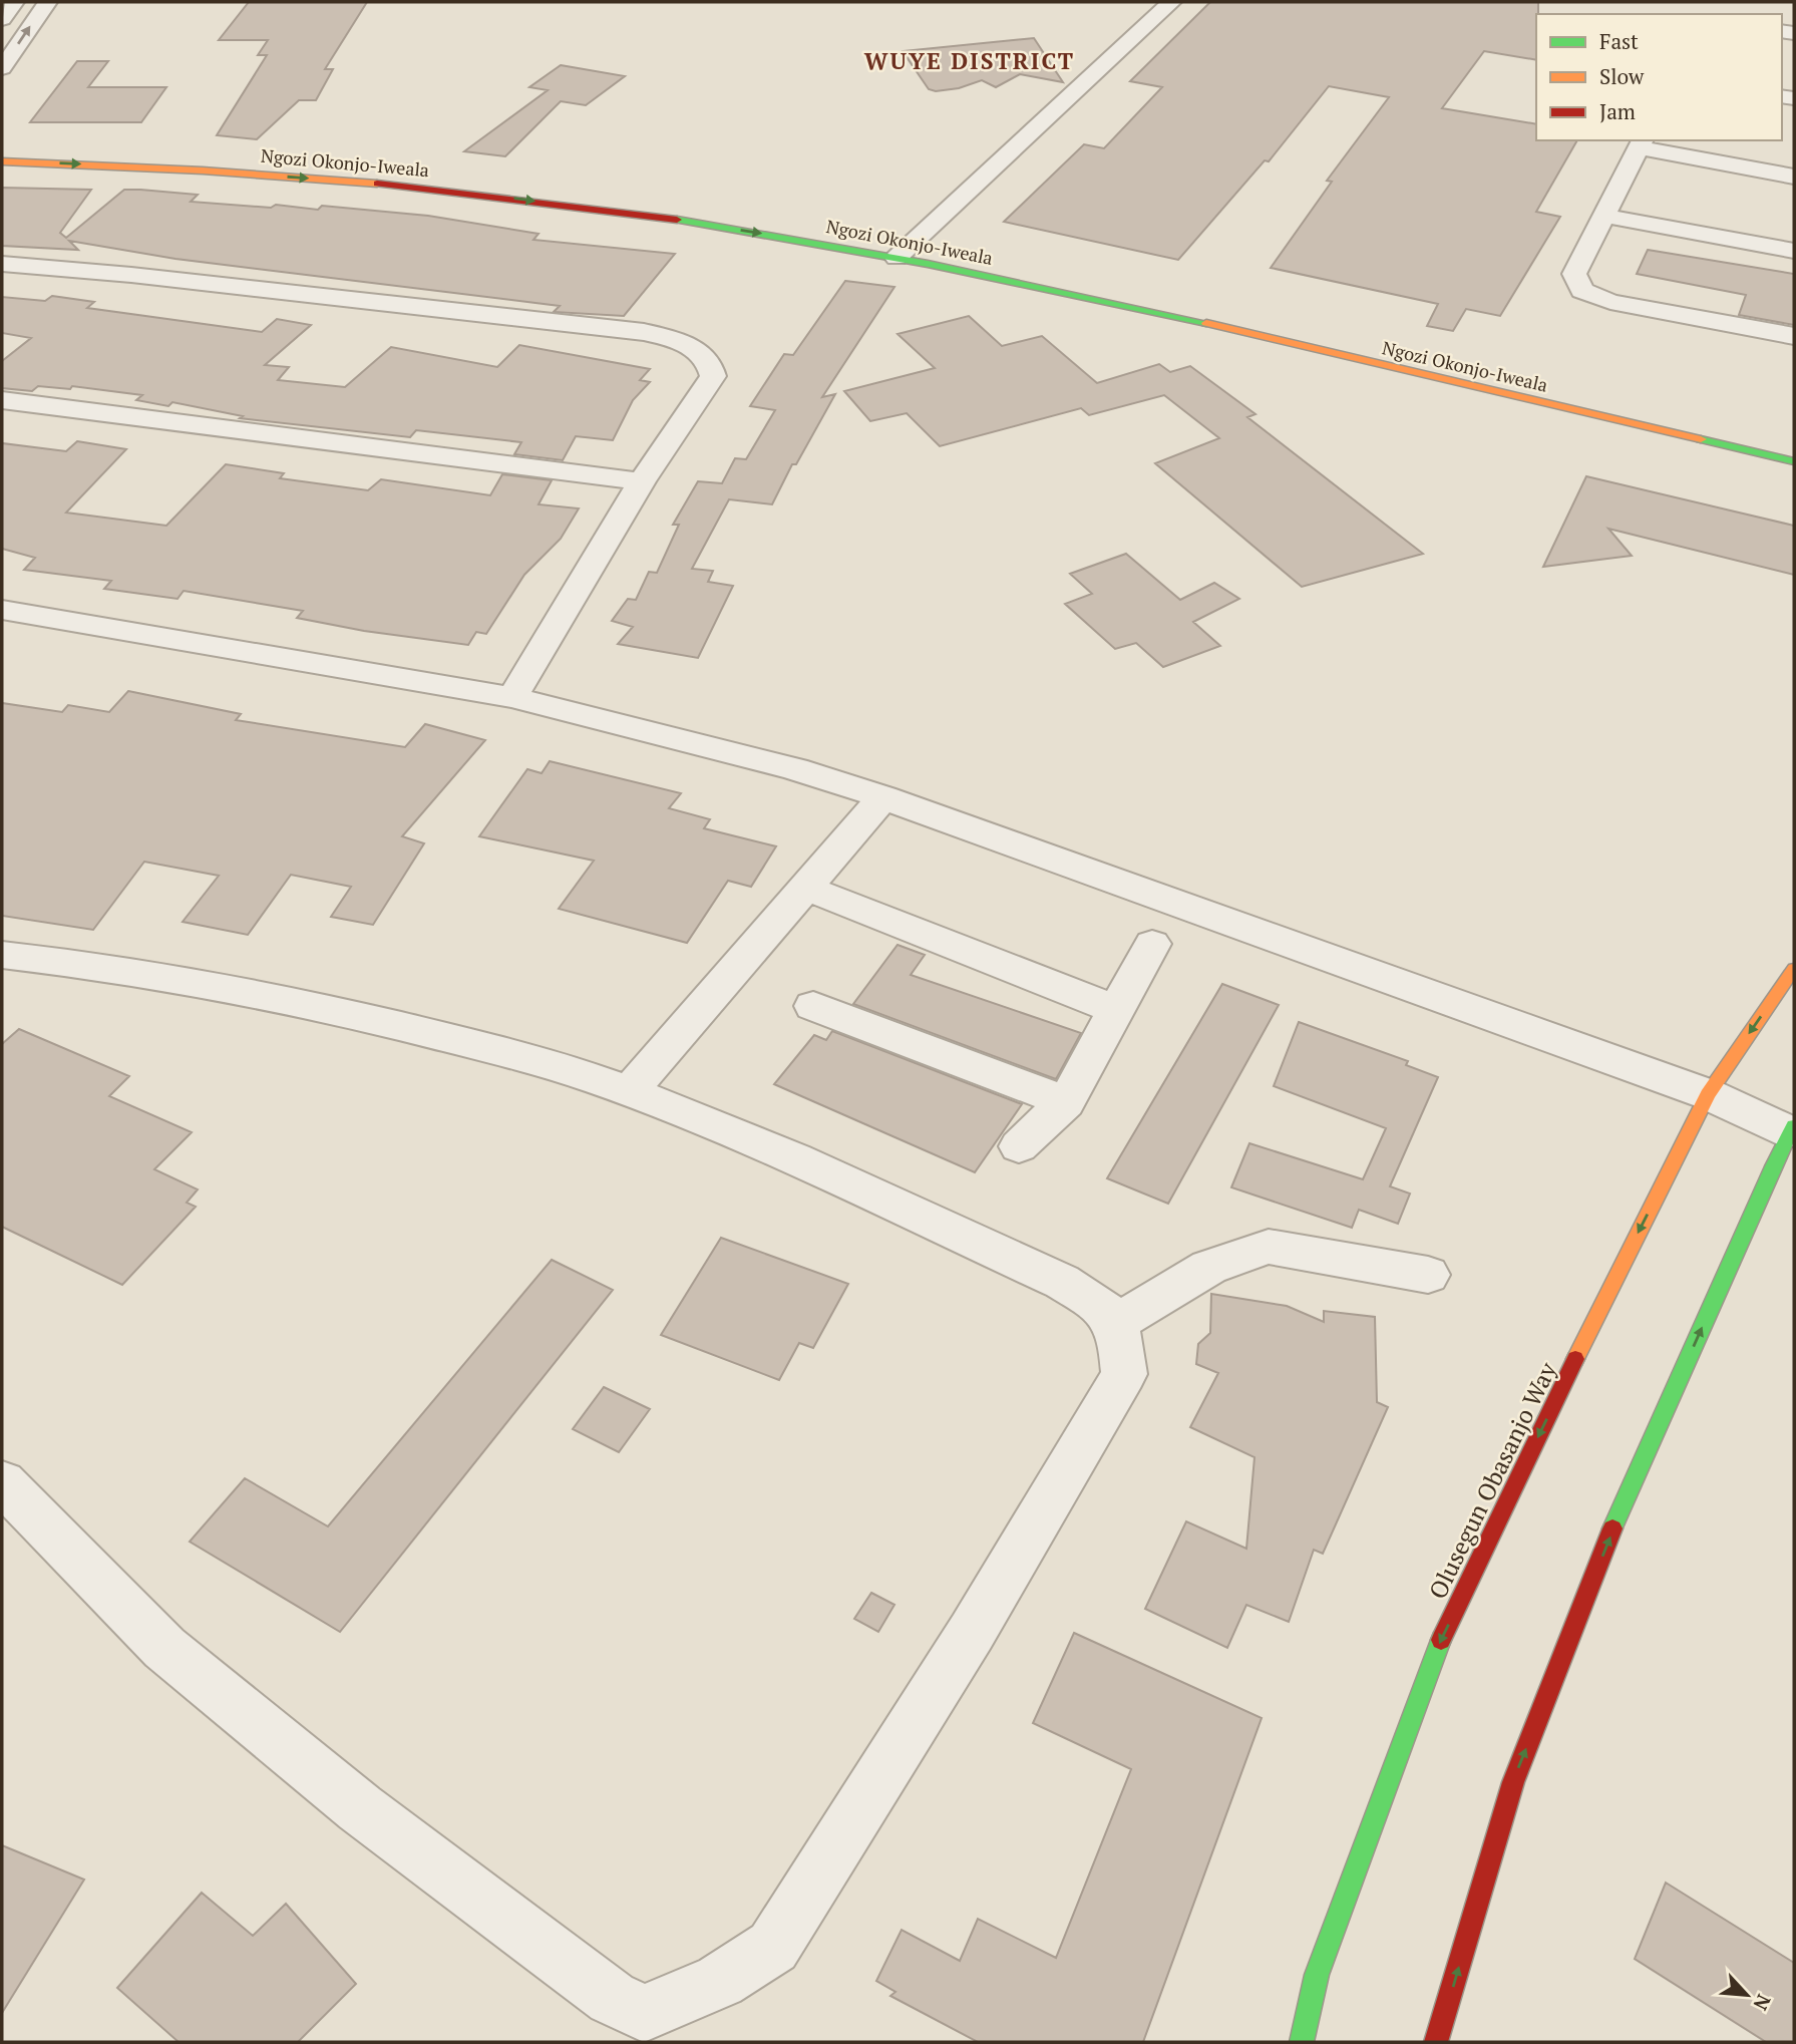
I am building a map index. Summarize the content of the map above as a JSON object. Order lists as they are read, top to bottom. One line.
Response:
{"streets":{"street":["Ngozi Okonjo-Iweala","Olusegun Obasanjo Way"]},"districts":["WUYE DISTRICT"],"legend":["Fast","Slow","Jam"],"north":"bottom right"}
